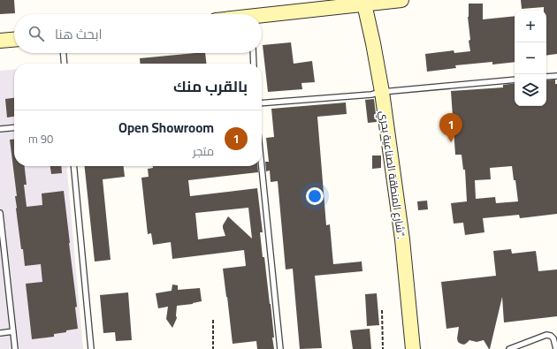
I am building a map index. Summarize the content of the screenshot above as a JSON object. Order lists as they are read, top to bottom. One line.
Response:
{"streets":{"street":["شارع المنطقة الصناعية بحري\"."]},"page":{"map_buttons":["+","−"],"search":"ابحث هنا","heading":"بالقرب منك","list":[{"mark":"1","name":"Open Showroom","note":"متجر","value":"90 m"}],"pins":"1"}}
